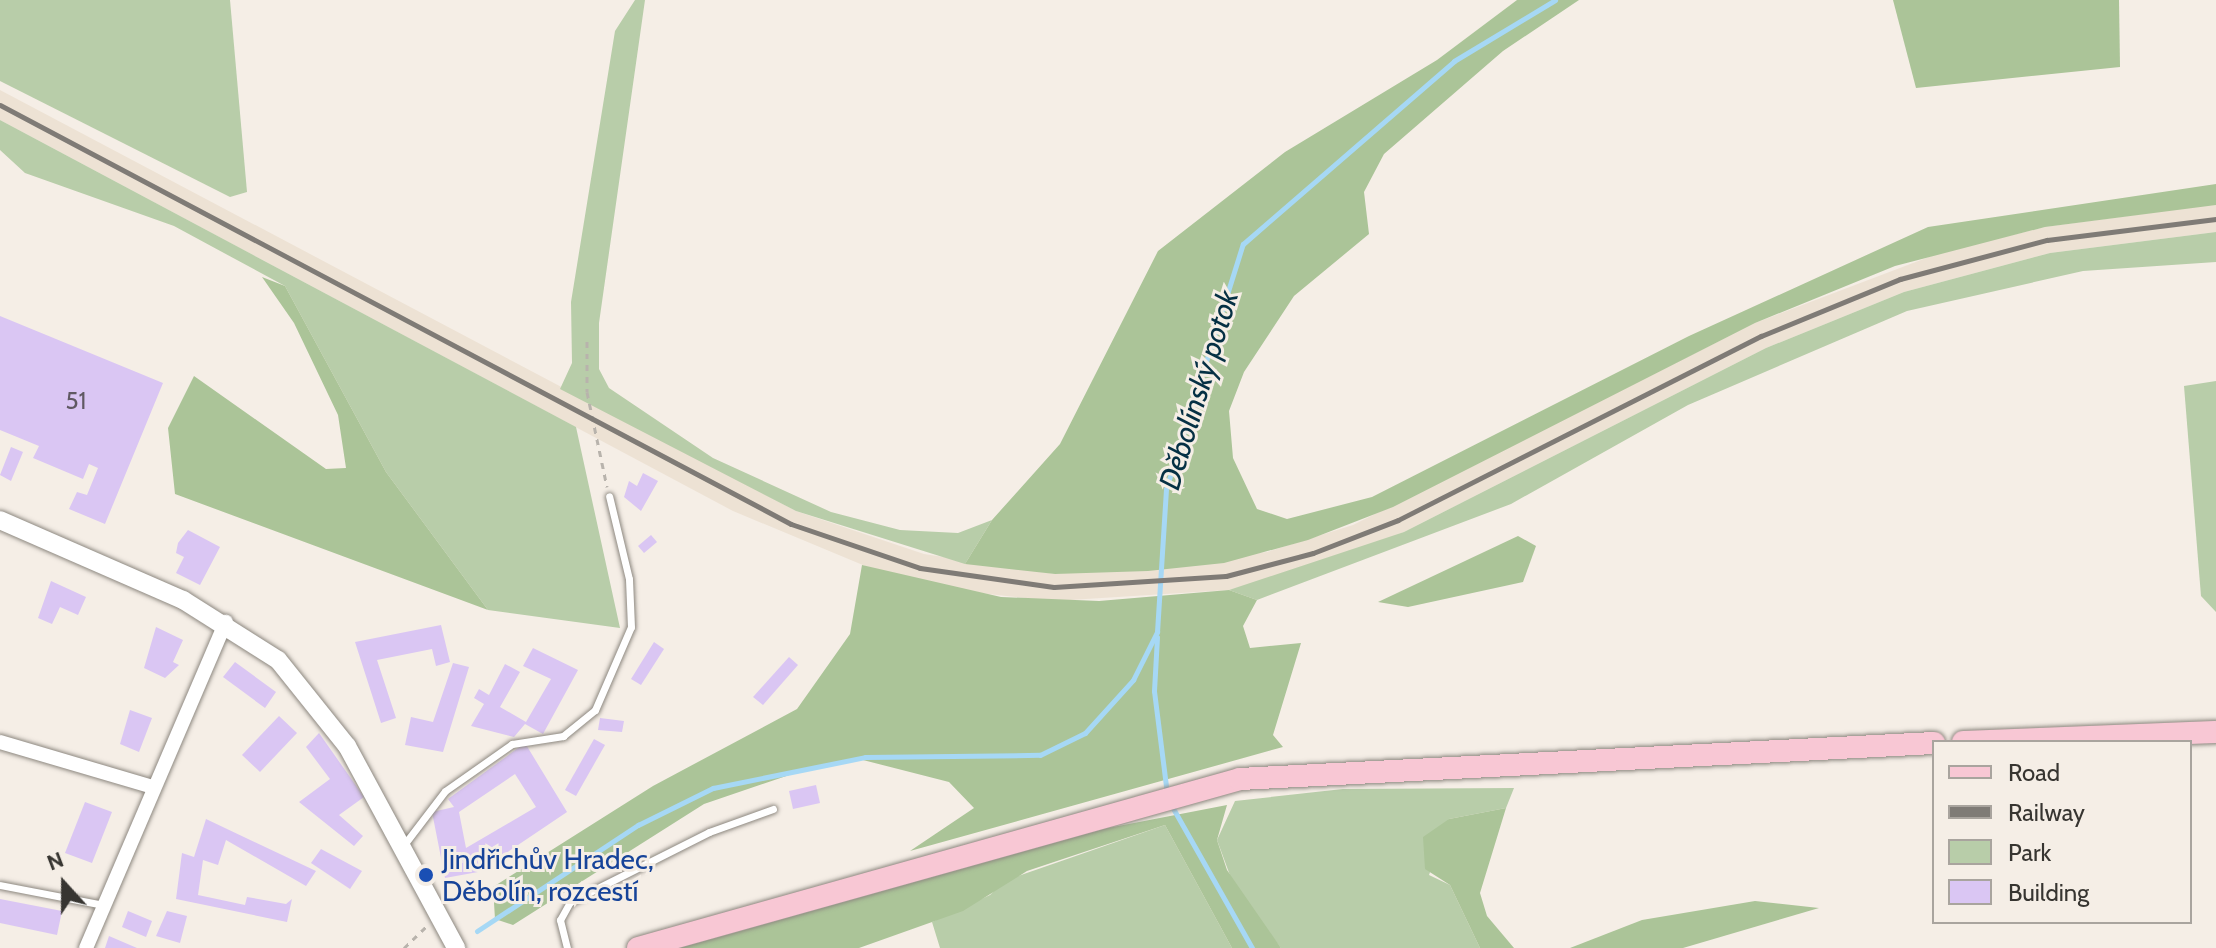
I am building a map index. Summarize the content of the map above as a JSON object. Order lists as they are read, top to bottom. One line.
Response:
{"water":["Děbolínský potok"],"places":["Jindřichův Hradec, Děbolín, rozcestí"],"house_numbers":["51"],"legend":["Road","Railway","Park","Building"],"north":"top"}
